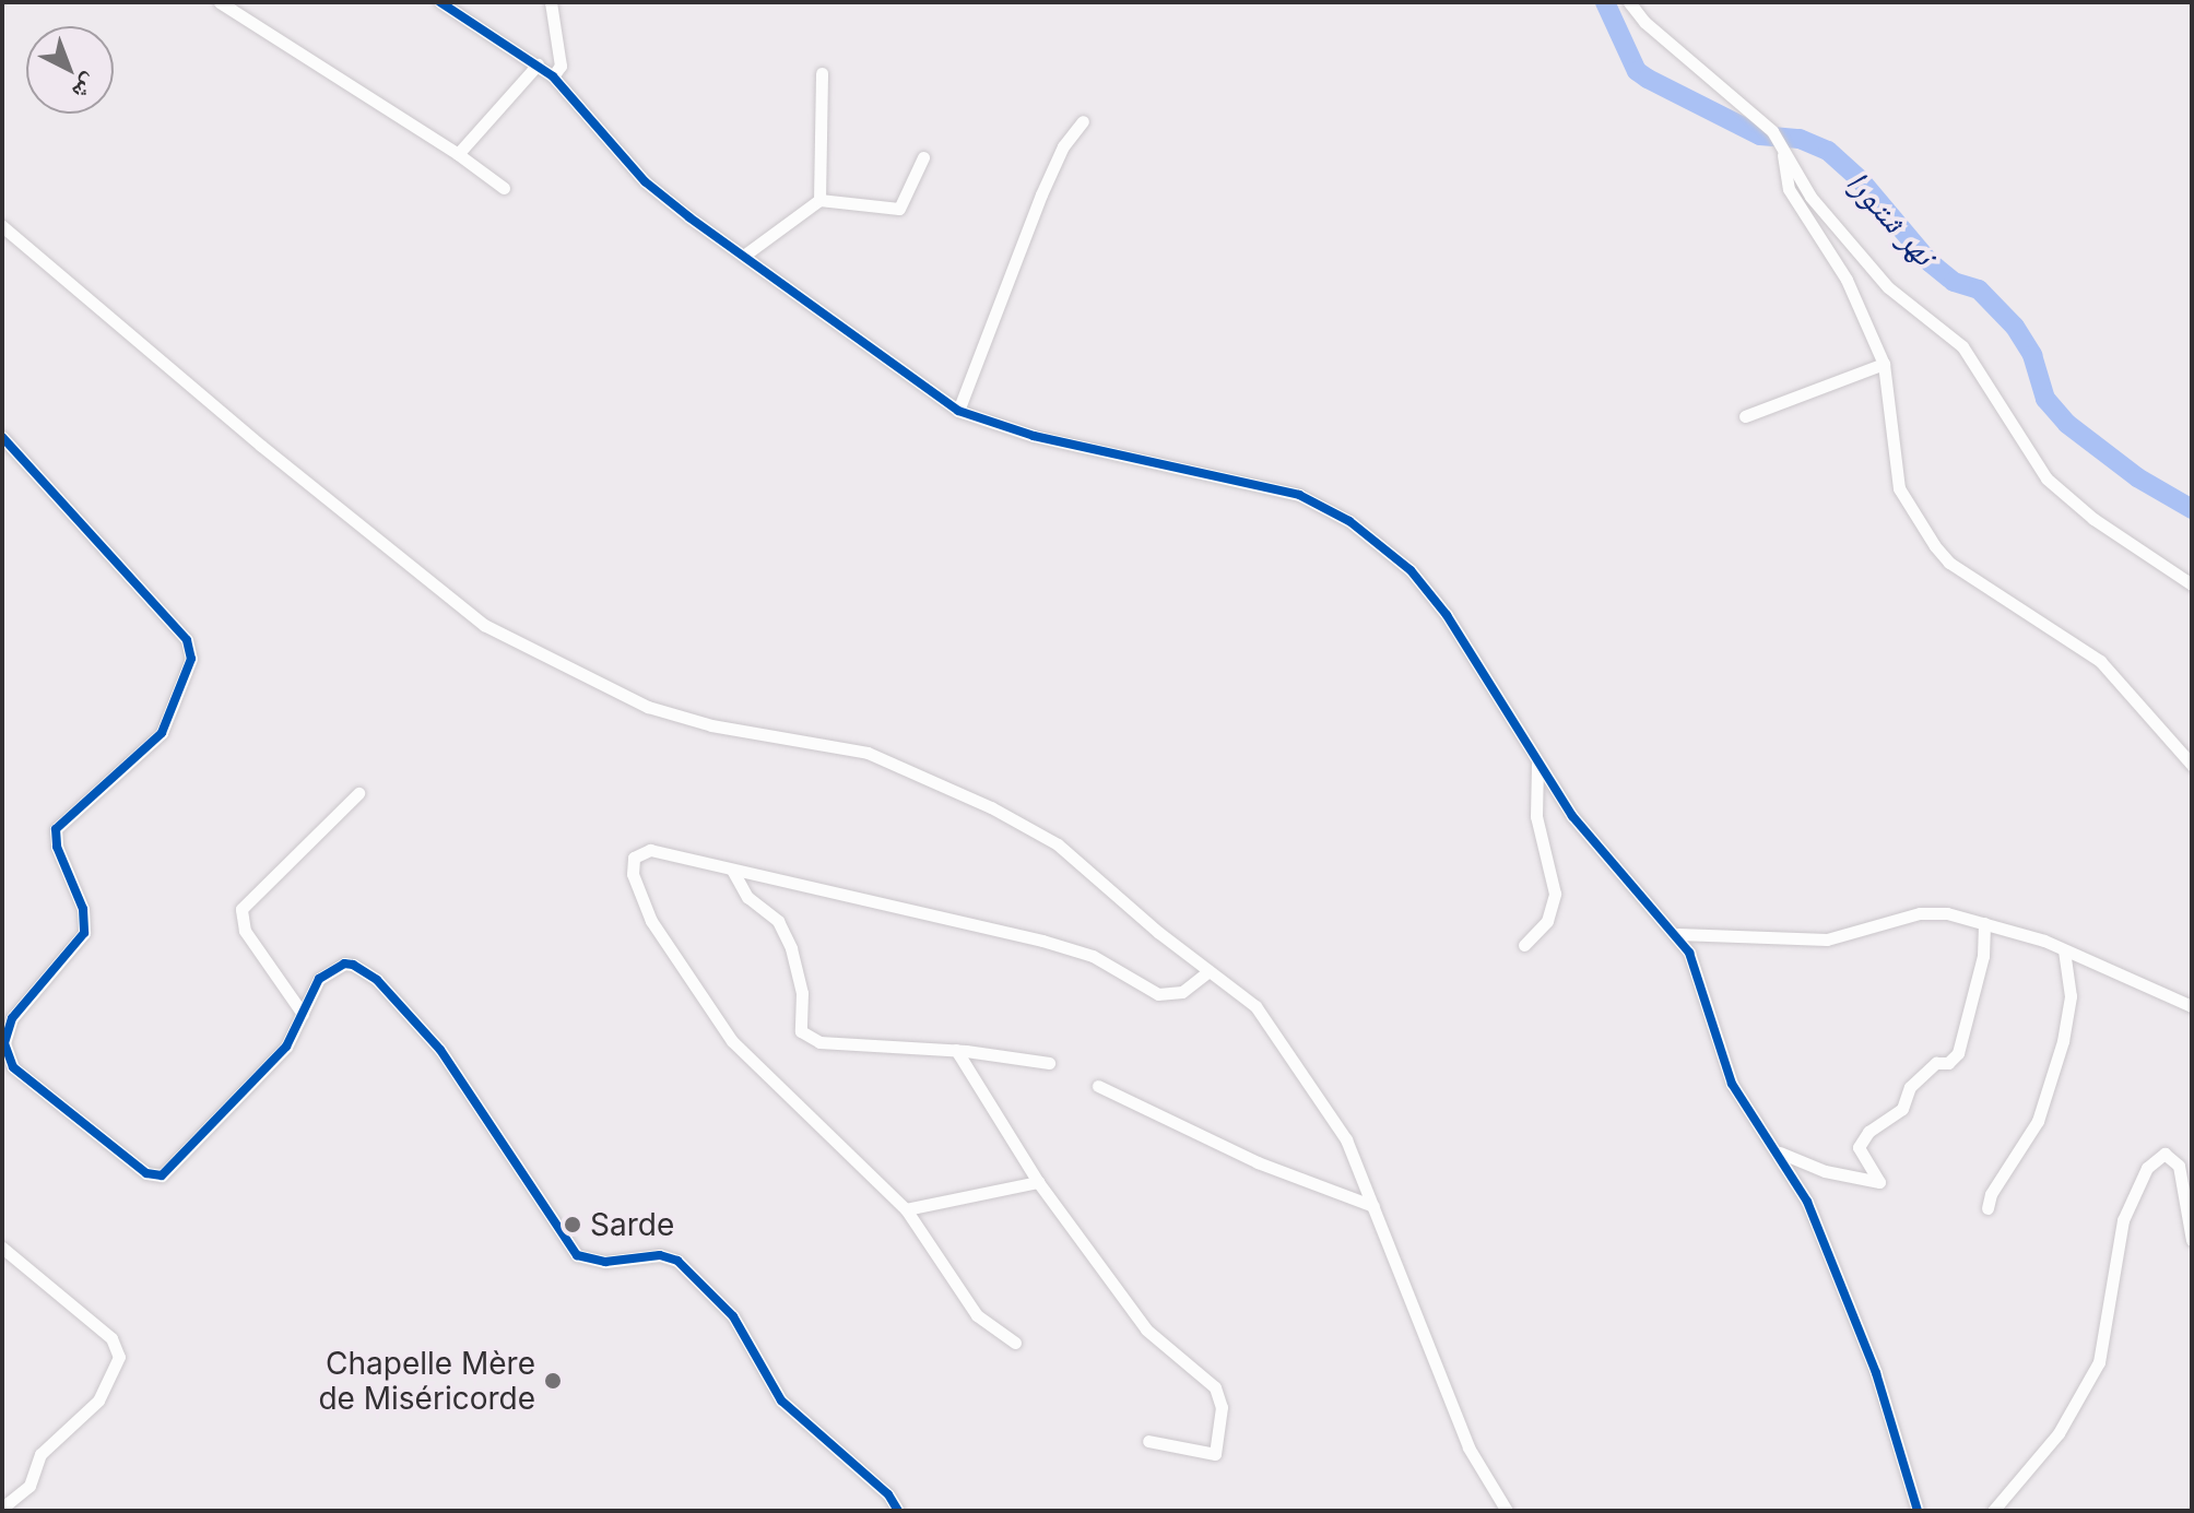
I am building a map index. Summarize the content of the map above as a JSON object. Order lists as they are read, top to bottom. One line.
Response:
{"water":["نهر شتورا"],"places":["Sarde","Chapelle Mère de Miséricorde"],"north":"bottom right"}
